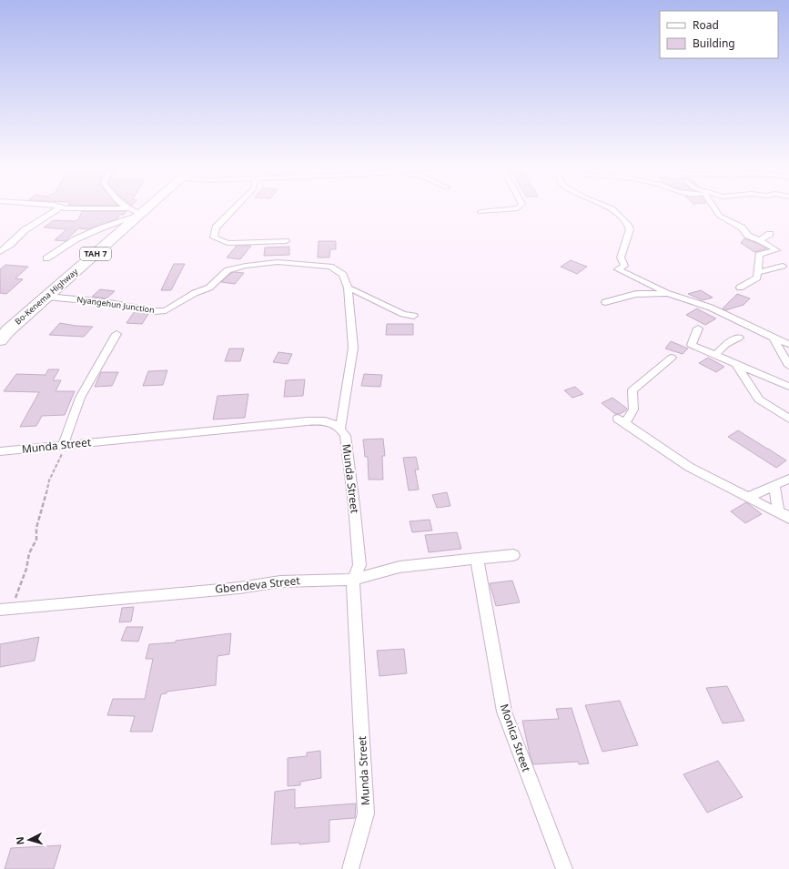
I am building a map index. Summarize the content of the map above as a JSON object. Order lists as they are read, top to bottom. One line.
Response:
{"streets":{"highway":["TAH 7","Bo-Kenema Highway"],"street":["Nyangehun Junction","Munda Street","Gbendeva Street","Monica Street"]},"crossings":[["Bo-Kenema Highway","Nyangehun Junction"],["Munda Street","Gbendeva Street"],["Gbendeva Street","Monica Street"]],"legend":["Road","Building"],"north":"left"}
